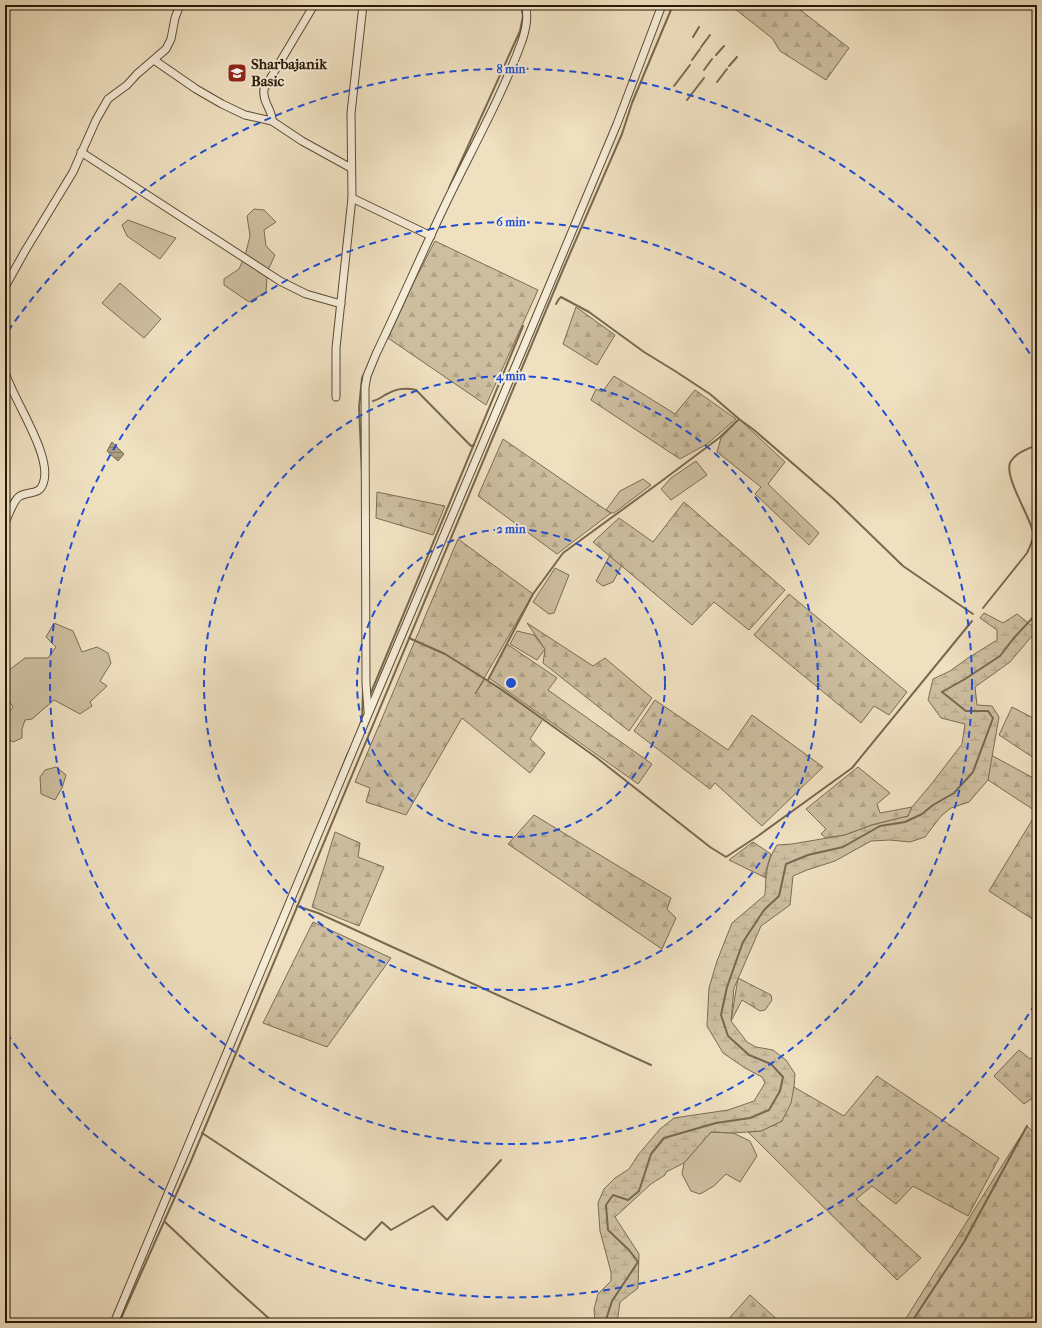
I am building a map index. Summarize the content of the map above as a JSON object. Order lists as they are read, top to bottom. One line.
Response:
{"places":{"school or university":["Sharbajanik Basic"]},"rings":["8 min","6 min","4 min","2 min"]}
